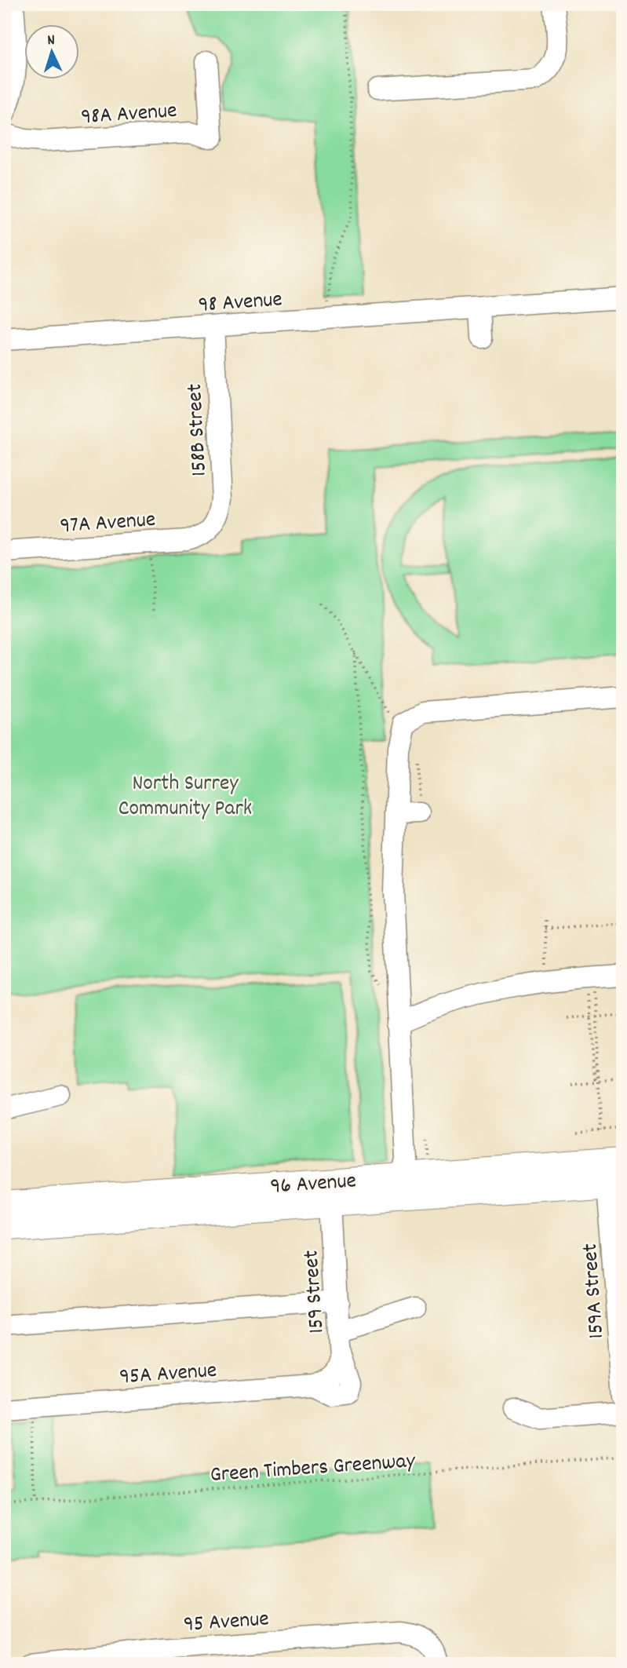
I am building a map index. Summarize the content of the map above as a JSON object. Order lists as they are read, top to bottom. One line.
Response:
{"streets":{"main road":["96 Avenue"],"street":["98A Avenue","98 Avenue","158B Street","97A Avenue","159A Street","159 Street","95A Avenue","95 Avenue"],"path":["Green Timbers Greenway"]},"crossings":[["98 Avenue","158B Street"],["158B Street","97A Avenue"],["96 Avenue","159A Street"],["96 Avenue","159 Street"],["159 Street","95A Avenue"]],"parks":["North Surrey Community Park"],"north":"top"}
